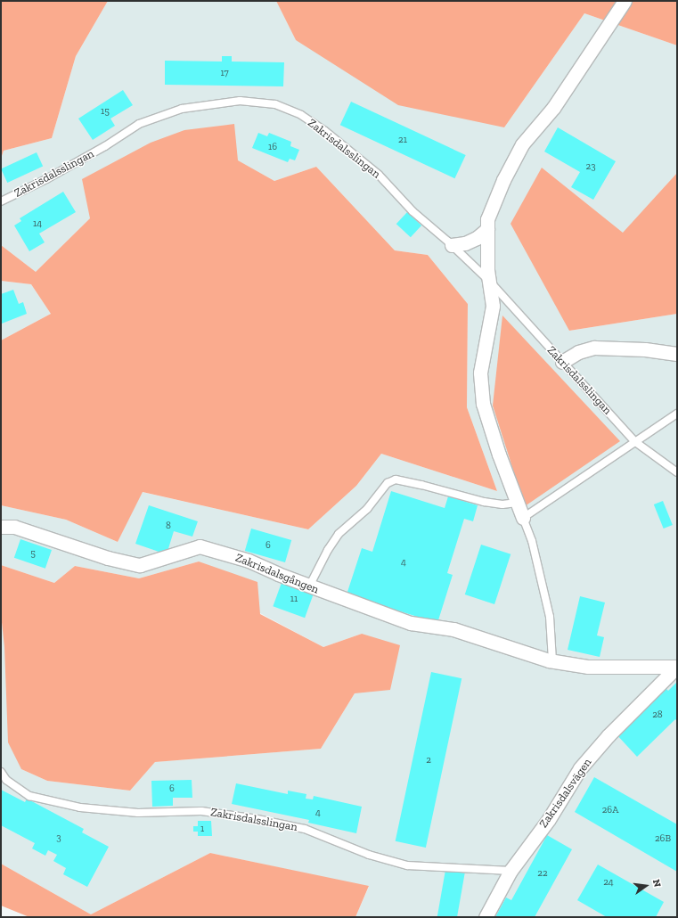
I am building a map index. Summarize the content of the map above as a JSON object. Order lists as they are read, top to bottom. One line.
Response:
{"streets":{"street":["Zakrisdalsgången","Zakrisdalsvägen"],"lane":["Zakrisdalsslingan"]},"crossings":[["Zakrisdalsslingan","Zakrisdalsvägen"],["Zakrisdalsgången","Zakrisdalsvägen"]],"house_numbers":["17","15","21","16","23","14","8","6","5","4","11","28","2","6","26A","4","1","3","26B","22","24"],"north":"right"}
